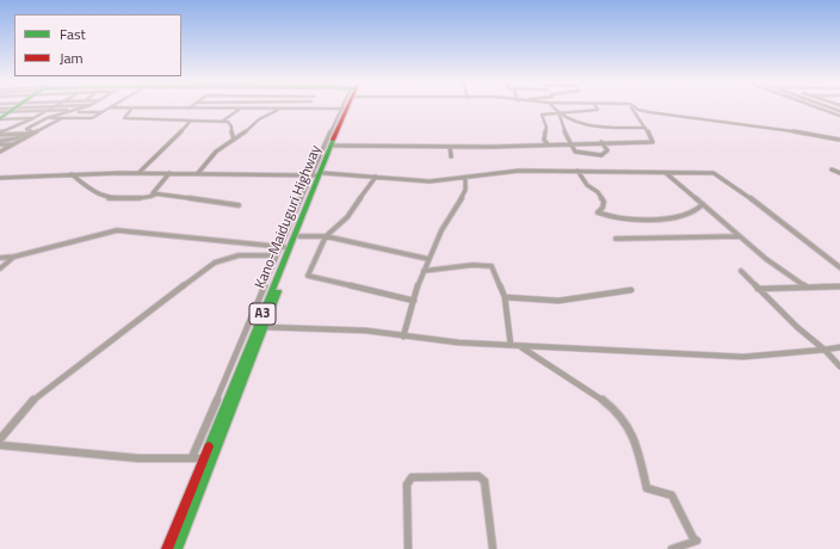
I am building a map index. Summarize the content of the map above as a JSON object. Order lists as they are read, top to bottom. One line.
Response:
{"streets":{"main road":["Kano-Maiduguri Highway","A3"]},"legend":["Fast","Jam"]}
